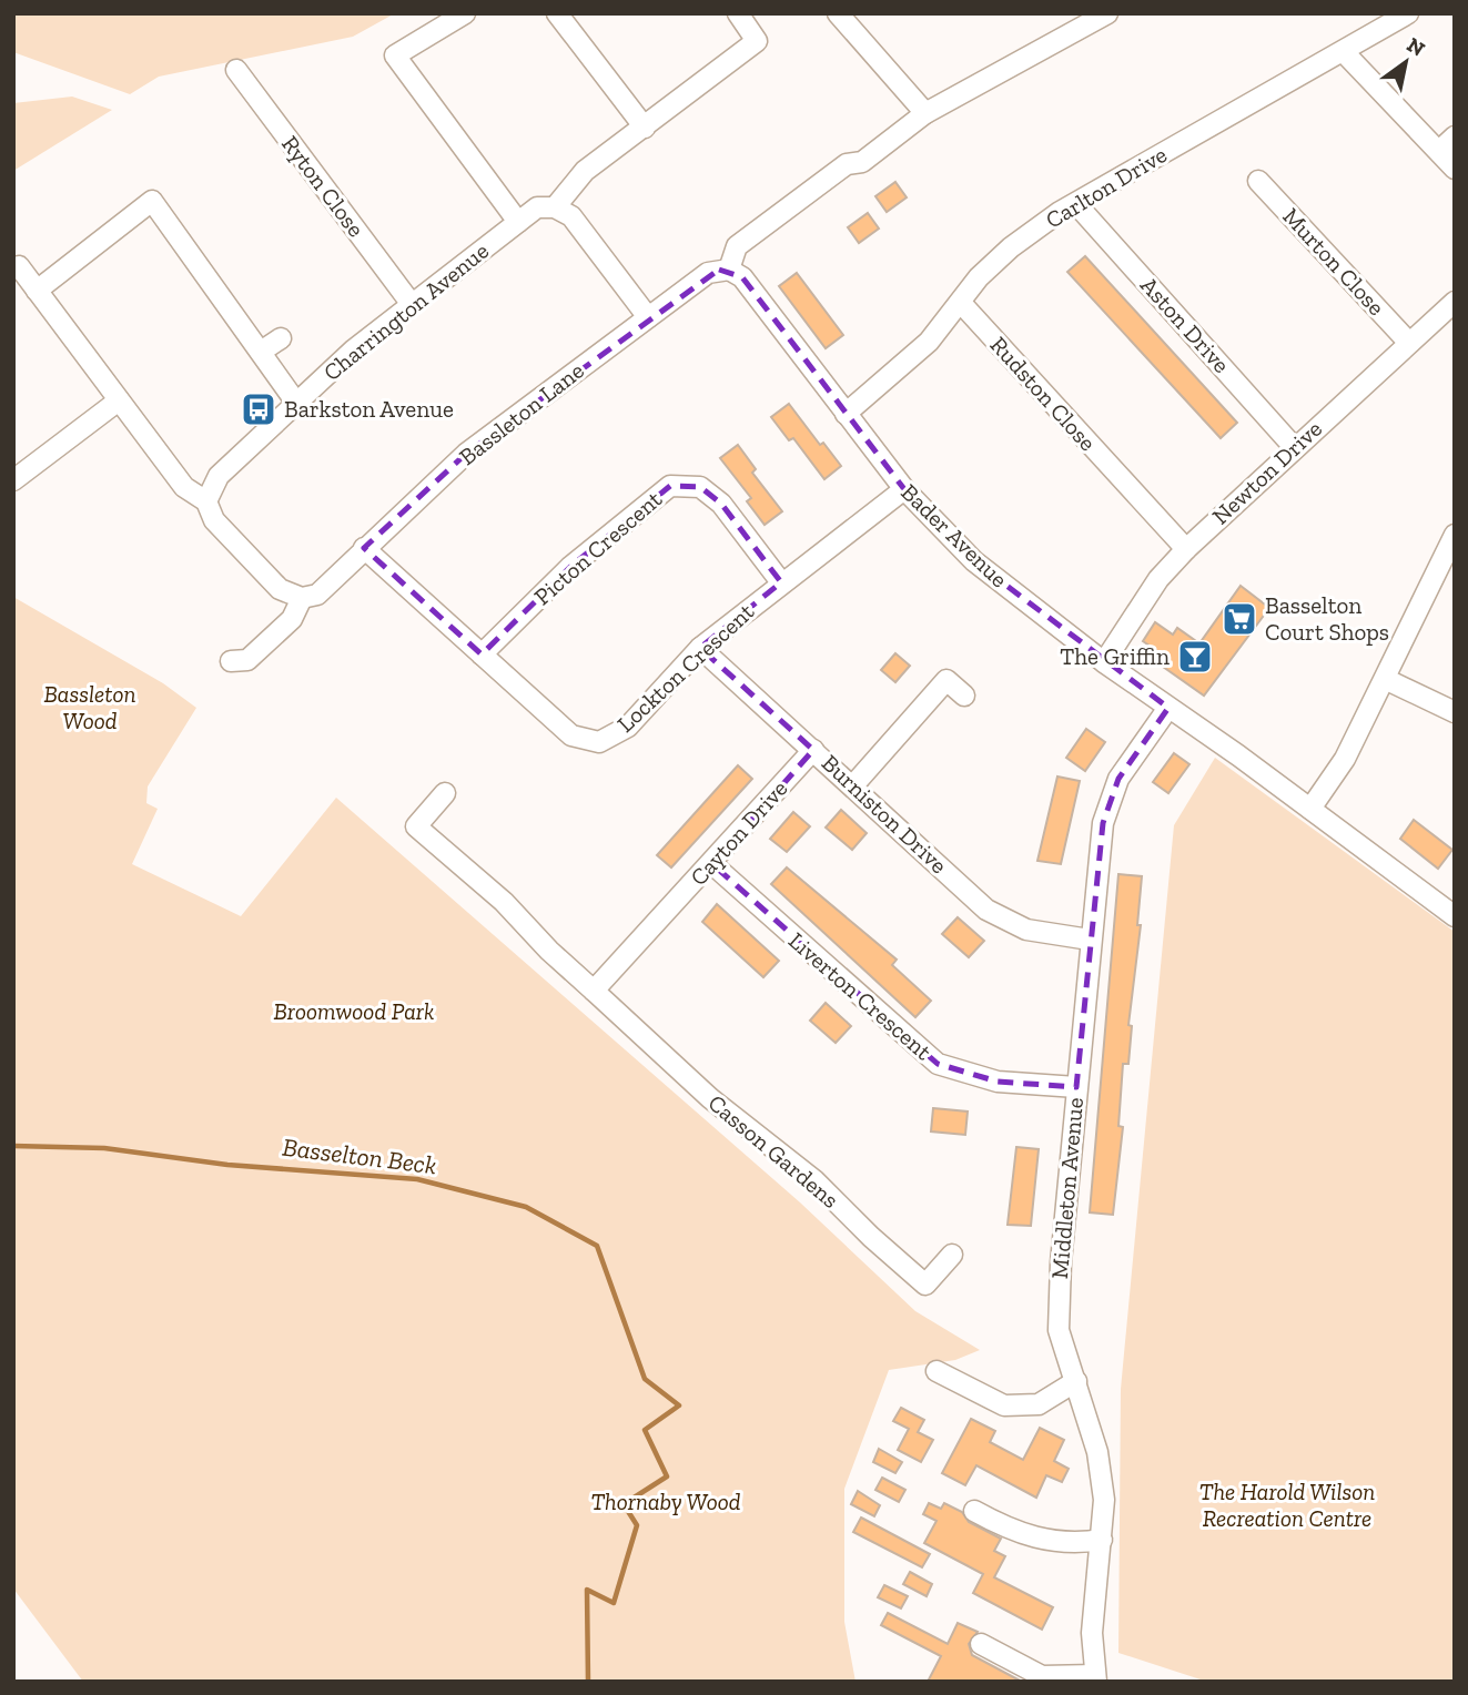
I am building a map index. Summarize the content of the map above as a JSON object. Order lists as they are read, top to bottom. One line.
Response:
{"streets":{"street":["Ryton Close","Carlton Drive","Murton Close","Charrington Avenue","Aston Drive","Rudston Close","Bassleton Lane","Newton Drive","Bader Avenue","Picton Crescent","Lockton Crescent","Burniston Drive","Cayton Drive","Liverton Crescent","Casson Gardens","Middleton Avenue"]},"crossings":[["Ryton Close","Charrington Avenue"],["Carlton Drive","Aston Drive"],["Carlton Drive","Rudston Close"],["Carlton Drive","Bader Avenue"],["Murton Close","Newton Drive"],["Aston Drive","Newton Drive"],["Rudston Close","Newton Drive"],["Bassleton Lane","Bader Avenue"],["Bassleton Lane","Lockton Crescent"],["Newton Drive","Bader Avenue"],["Bader Avenue","Lockton Crescent"],["Bader Avenue","Middleton Avenue"],["Picton Crescent","Lockton Crescent"],["Lockton Crescent","Burniston Drive"],["Burniston Drive","Cayton Drive"],["Burniston Drive","Middleton Avenue"],["Cayton Drive","Liverton Crescent"],["Cayton Drive","Casson Gardens"],["Liverton Crescent","Middleton Avenue"]],"water":["Basselton Beck"],"parks":["Bassleton Wood","Broomwood Park","The Harold Wilson Recreation Centre","Thornaby Wood"],"places":{"bus stop":["Barkston Avenue"],"supermarket":["Basselton Court Shops"],"bar":["The Griffin"]},"north":"top right"}
